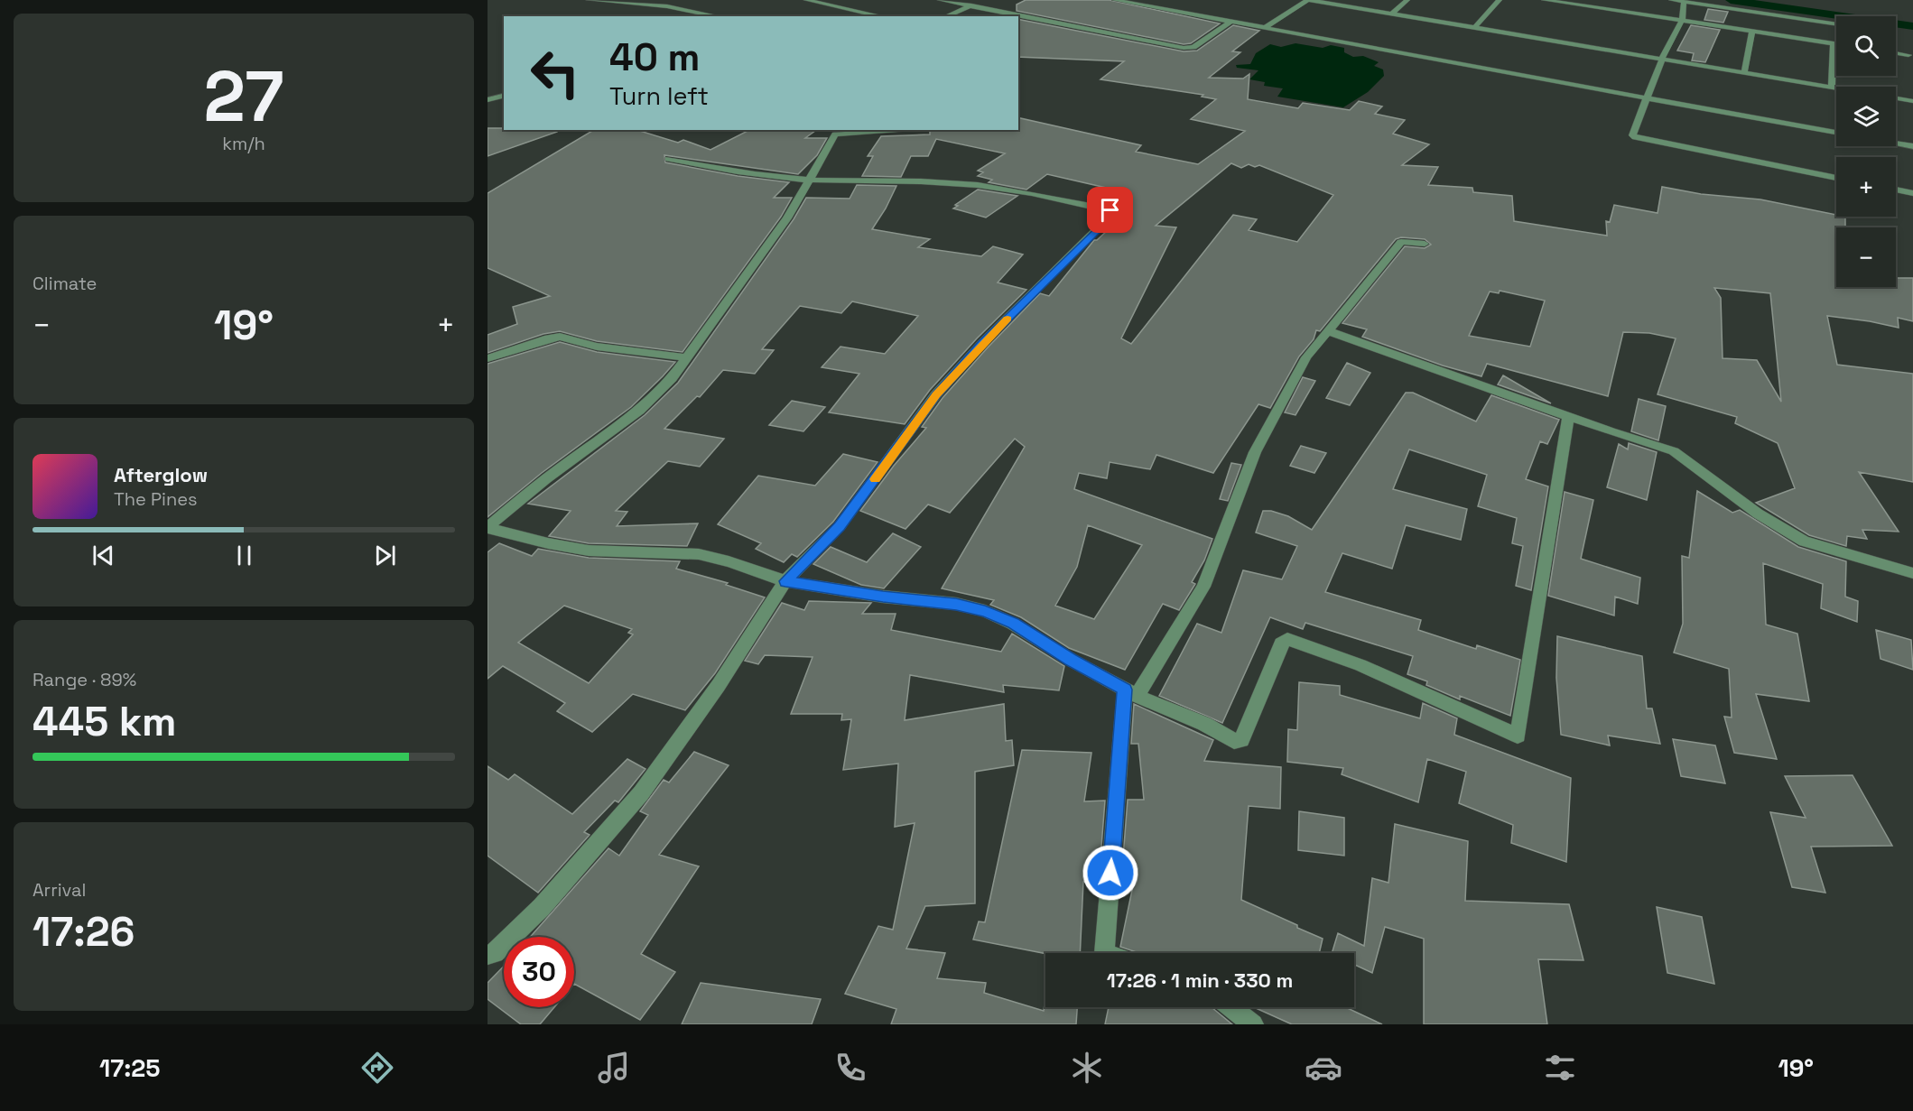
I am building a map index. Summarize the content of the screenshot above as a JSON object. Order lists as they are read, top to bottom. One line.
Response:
{"page":{"tile":[["27","km/h"],"Climate",["Range · 89%","445 km"],["Arrival","17:26"]],"map_buttons":["+","−"],"turn":["40 m","Turn left"],"heat":["−","19°","+"],"song":["Afterglow","The Pines"],"limit":"30","trip":"17:26 · 1 min · 330 m","tabs":["17:25","19°"]}}
